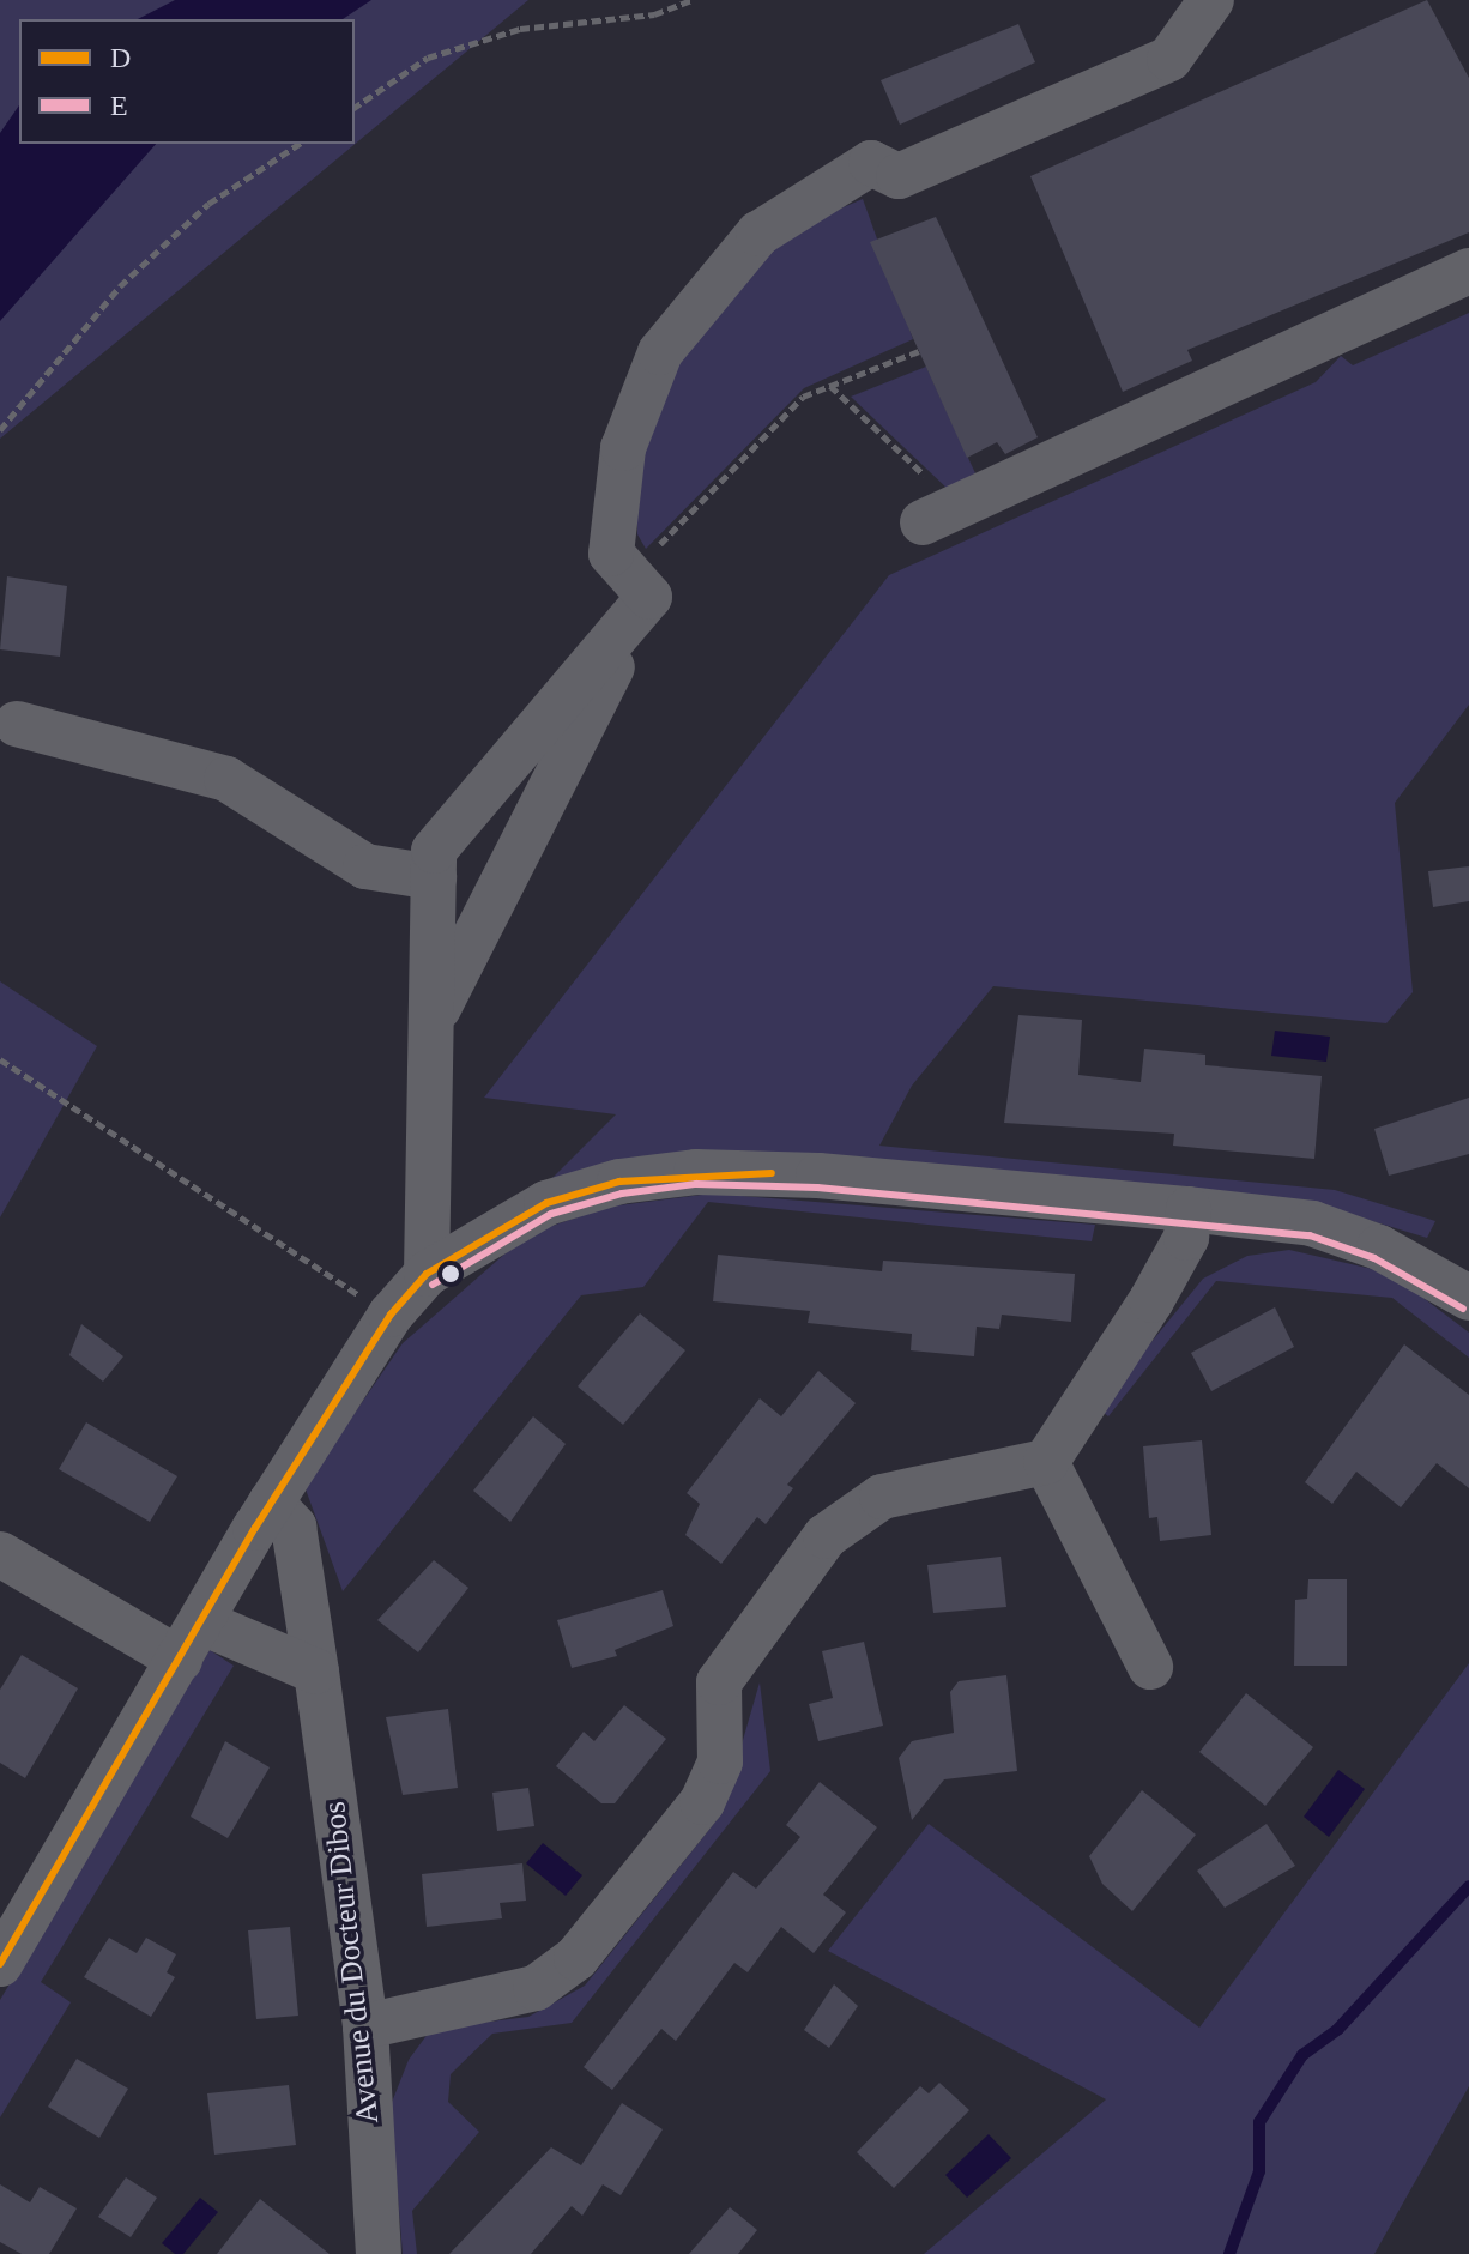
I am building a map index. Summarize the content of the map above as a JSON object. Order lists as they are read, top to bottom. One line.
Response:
{"streets":{"street":["Avenue du Docteur Dibos"]},"lines":["transit line D","transit line E"],"legend":["D","E"]}
